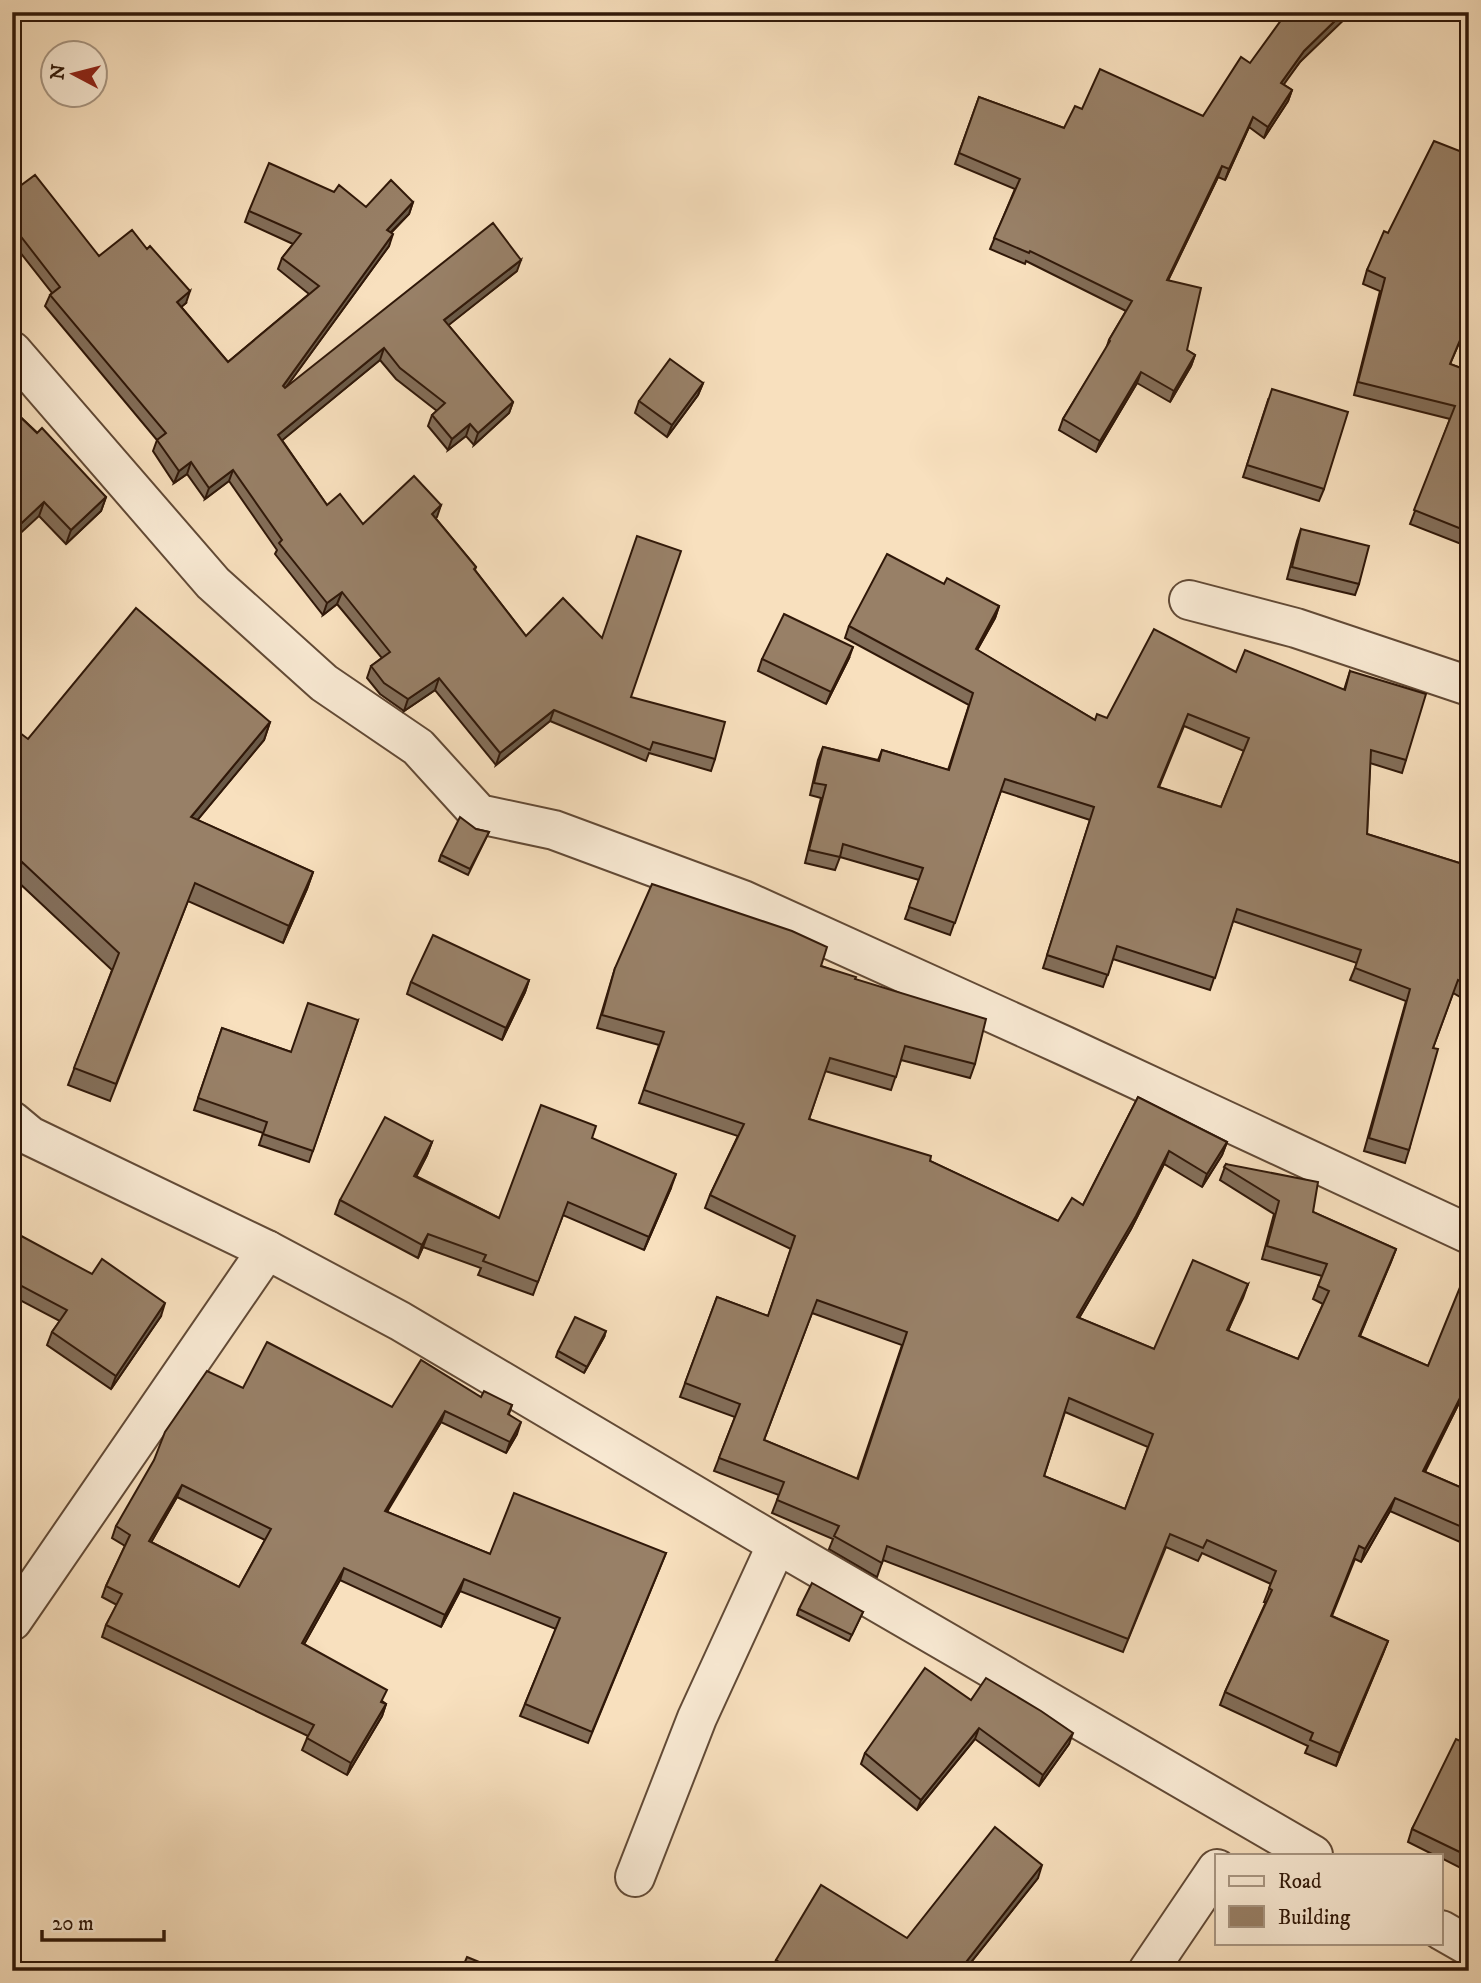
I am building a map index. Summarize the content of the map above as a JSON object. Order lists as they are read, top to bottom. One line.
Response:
{"legend":["Road","Building"],"scale_bar":"20 m","north":"left"}
